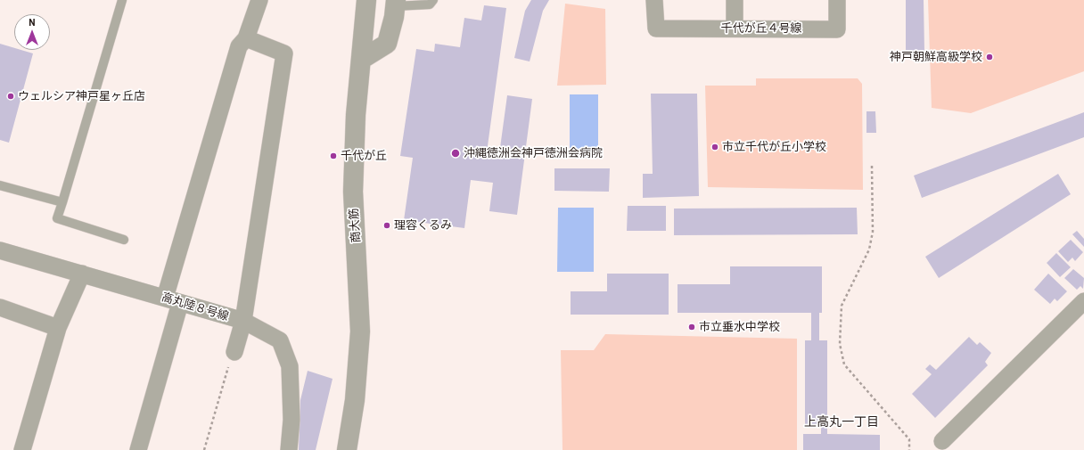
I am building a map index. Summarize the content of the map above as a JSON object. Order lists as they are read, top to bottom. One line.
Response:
{"streets":{"street":["千代が丘４号線","商大筋","高丸陸８号線"]},"districts":["上高丸一丁目"],"places":["神戸朝鮮高級学校","ウェルシア神戸星ヶ丘店","市立千代が丘小学校","沖縄徳洲会神戸徳洲会病院","千代が丘","理容くるみ","市立垂水中学校"],"north":"top"}
